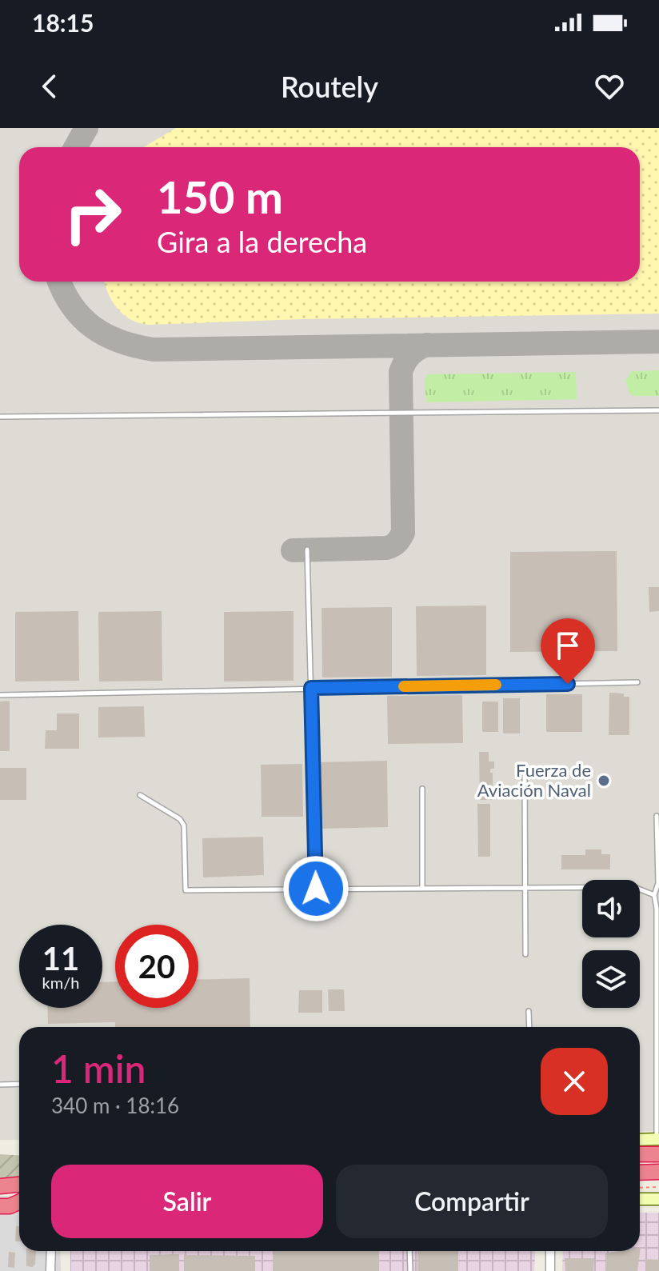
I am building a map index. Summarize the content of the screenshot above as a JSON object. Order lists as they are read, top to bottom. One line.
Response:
{"places":["Fuerza de Aviación Naval"],"page":{"status":"18:15","header":"Routely","turn":["150 m","Gira a la derecha"],"speed":"11 km/h","limit":"20","heading":["1 min","340 m · 18:16"],"buttons":["Salir","Compartir"]}}
